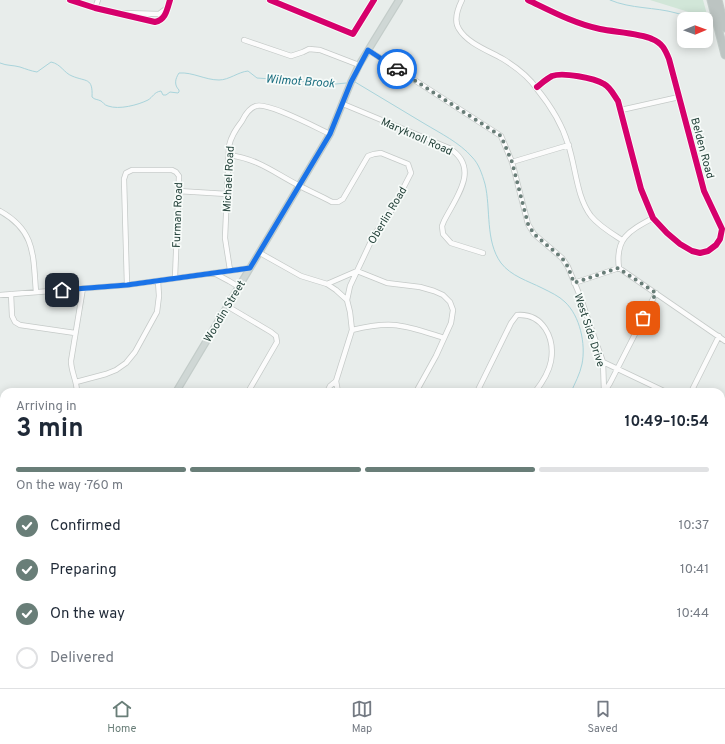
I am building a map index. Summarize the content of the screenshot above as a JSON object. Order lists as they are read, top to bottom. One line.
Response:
{"streets":{"main road":["Woodin Street"],"street":["Maryknoll Road","Belden Road","Michael Road","Furman Road","Oberlin Road","West Side Drive"]},"crossings":[["Maryknoll Road","Woodin Street"],["Michael Road","Oberlin Road"],["Michael Road","Woodin Street"],["Oberlin Road","Woodin Street"],["Woodin Street","West Side Drive"]],"water":["Wilmot Brook"],"north":"right","page":{"heading":["3 min","Arriving in","10:49–10:54"],"bar":"On the way · 760 m","list":[["Confirmed","10:37"],["Preparing","10:41"],["On the way","10:44"],"Delivered"],"tabs":["Home","Map","Saved"]}}
